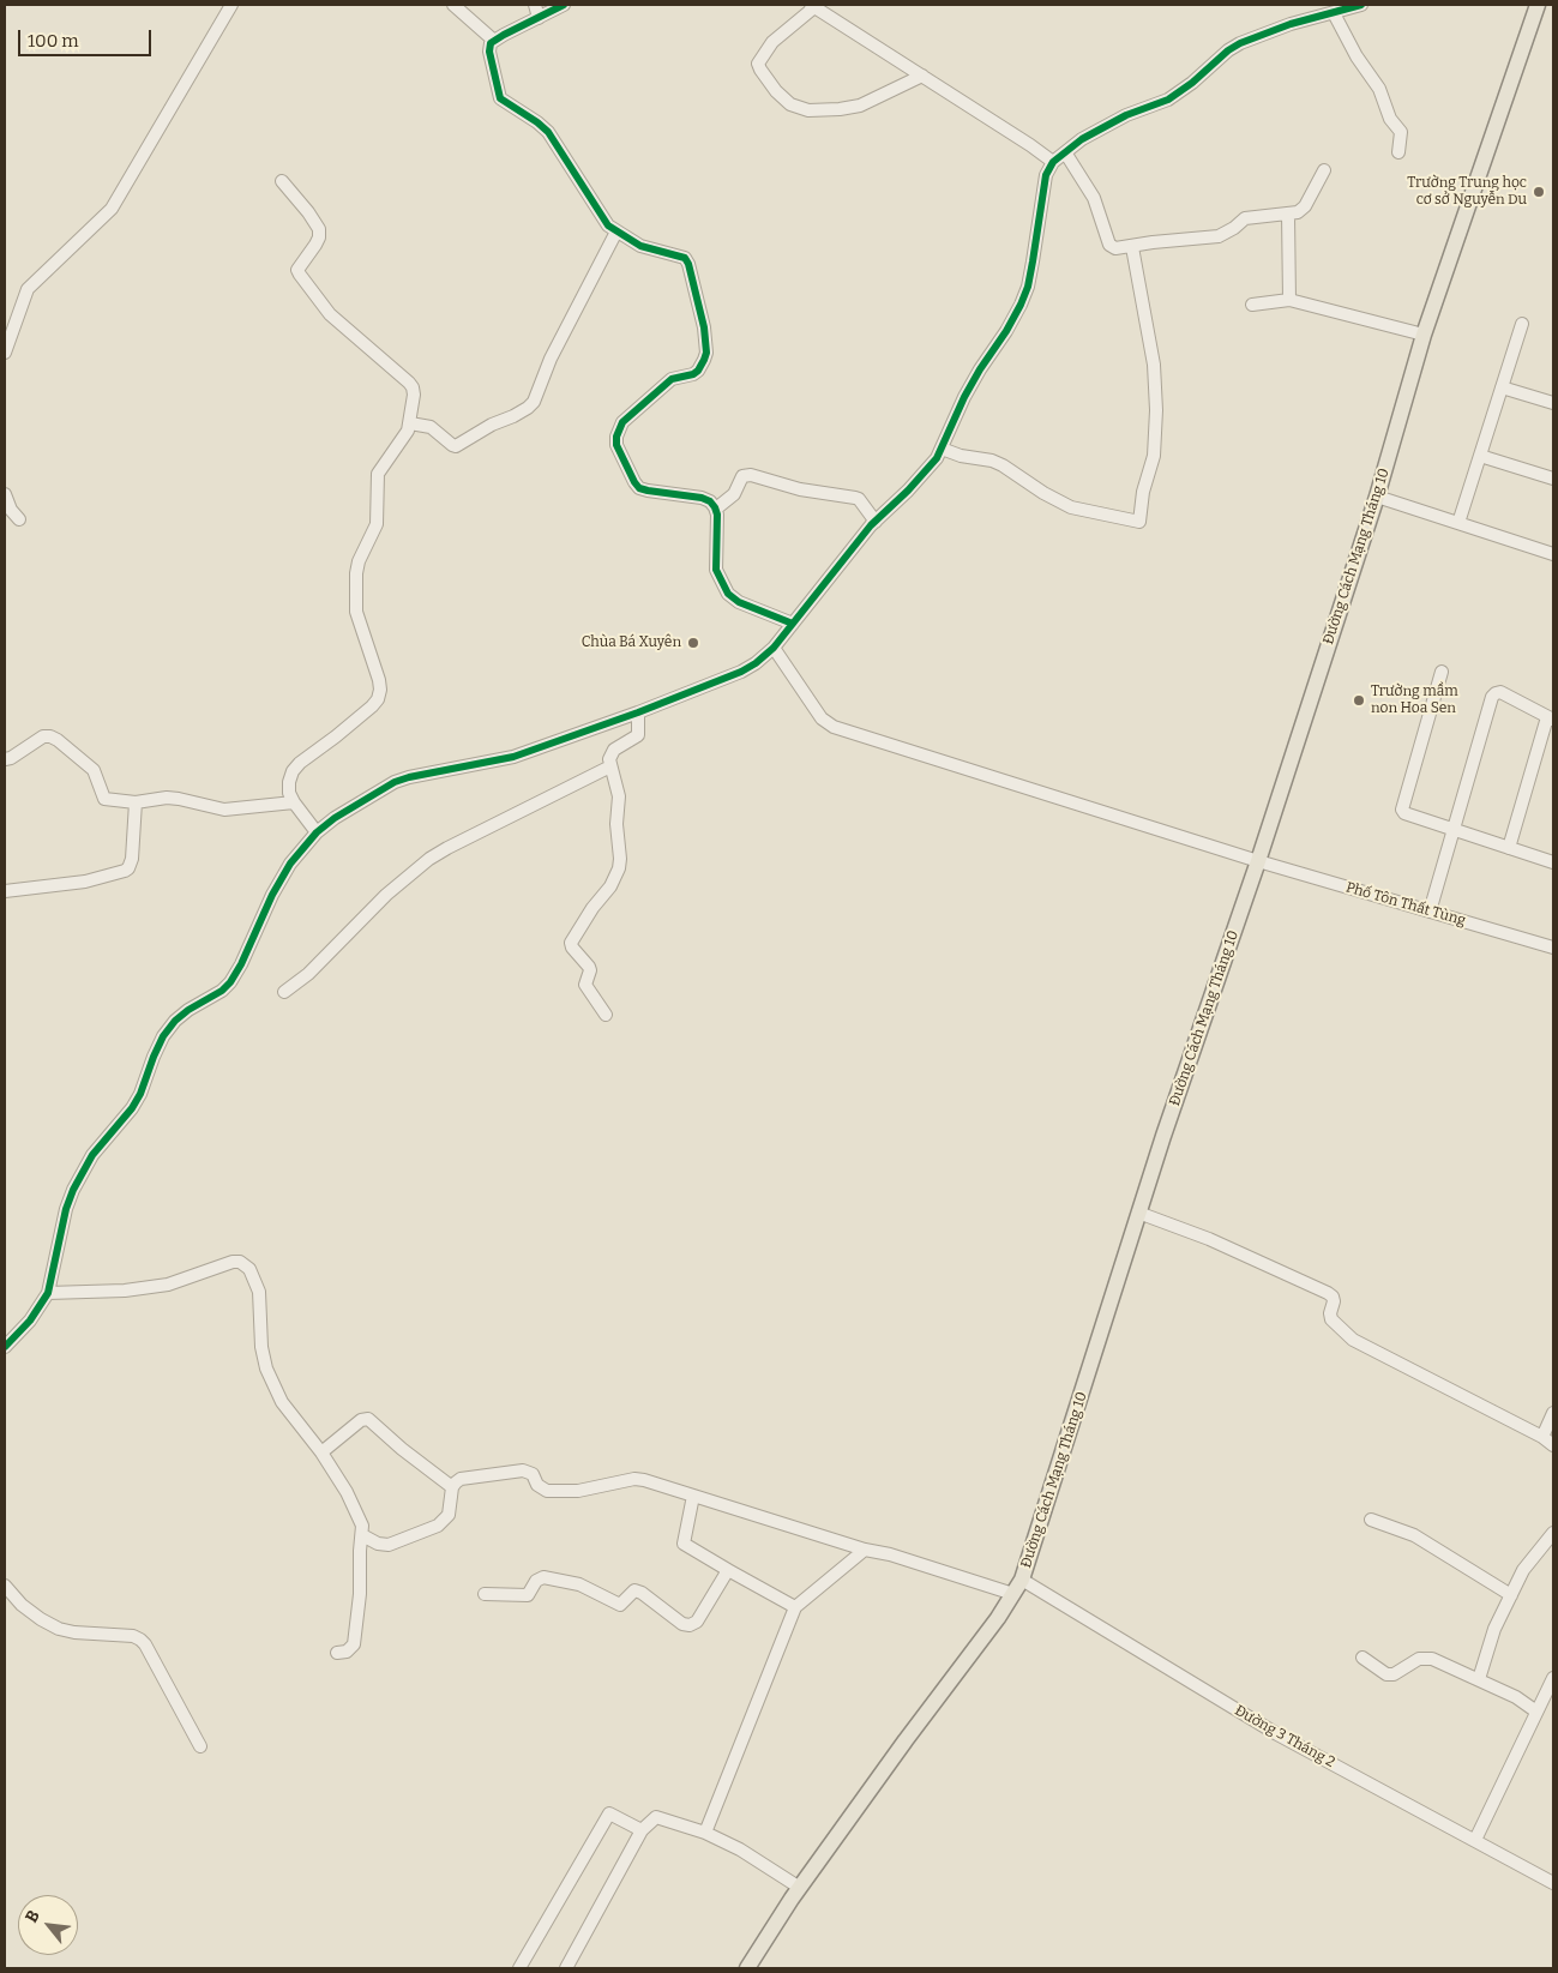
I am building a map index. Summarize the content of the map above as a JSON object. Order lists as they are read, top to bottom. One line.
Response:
{"streets":{"main road":["Đường Cách Mạng Tháng 10"],"street":["Phố Tôn Thất Tùng","Đường 3 Tháng 2"]},"crossings":[["Đường Cách Mạng Tháng 10","Phố Tôn Thất Tùng"],["Đường Cách Mạng Tháng 10","Đường 3 Tháng 2"]],"places":["Trường Trung học cơ sở Nguyễn Du","Chùa Bá Xuyên","Trường mầm non Hoa Sen"],"scale_bar":"100 m","north":"top left"}
